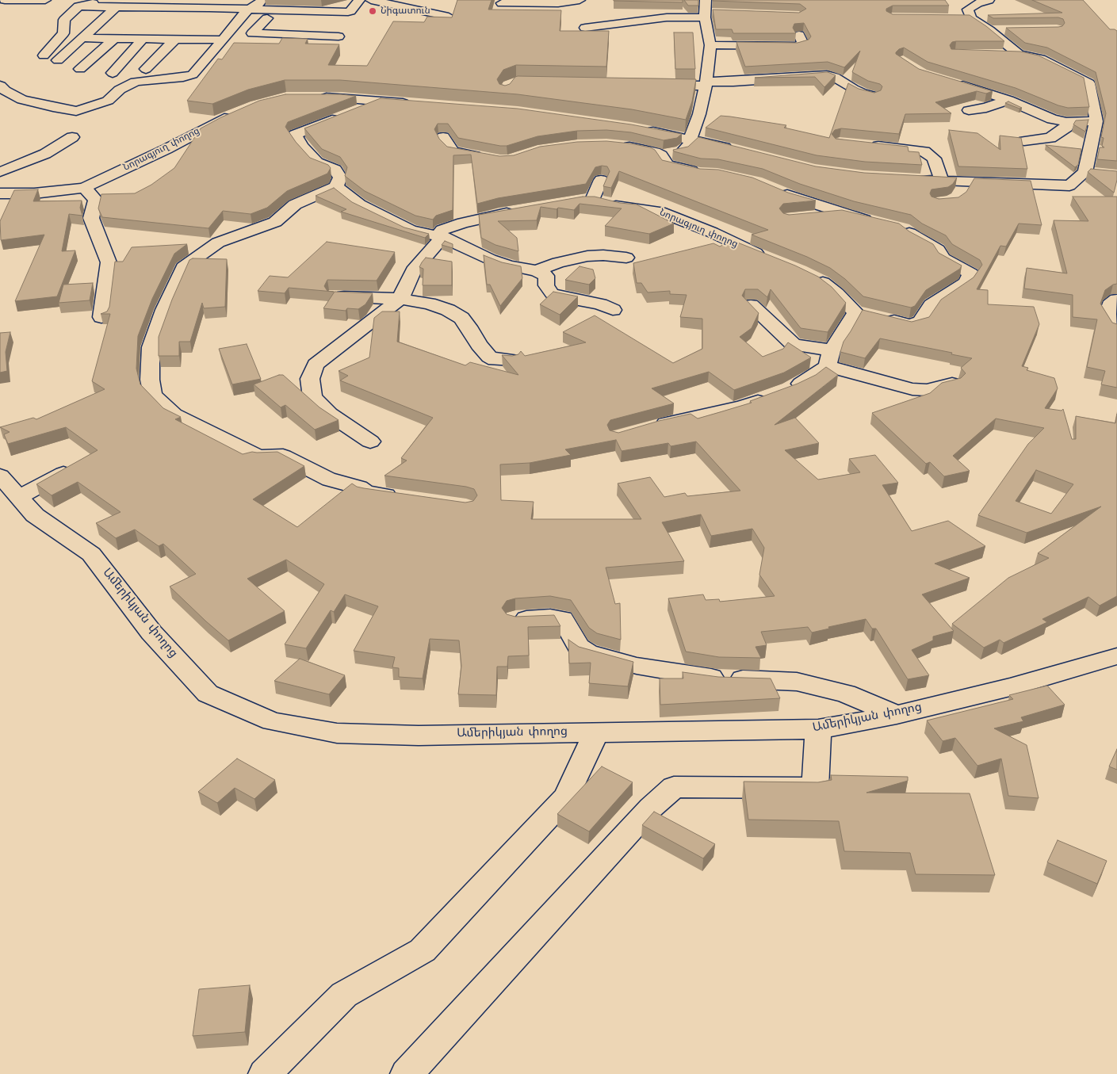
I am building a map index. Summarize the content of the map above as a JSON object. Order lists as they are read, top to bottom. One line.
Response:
{"streets":{"main road":["Նորագյուղ փողոց","Ամերիկյան փողոց"]},"places":["Նիգատուն"]}
